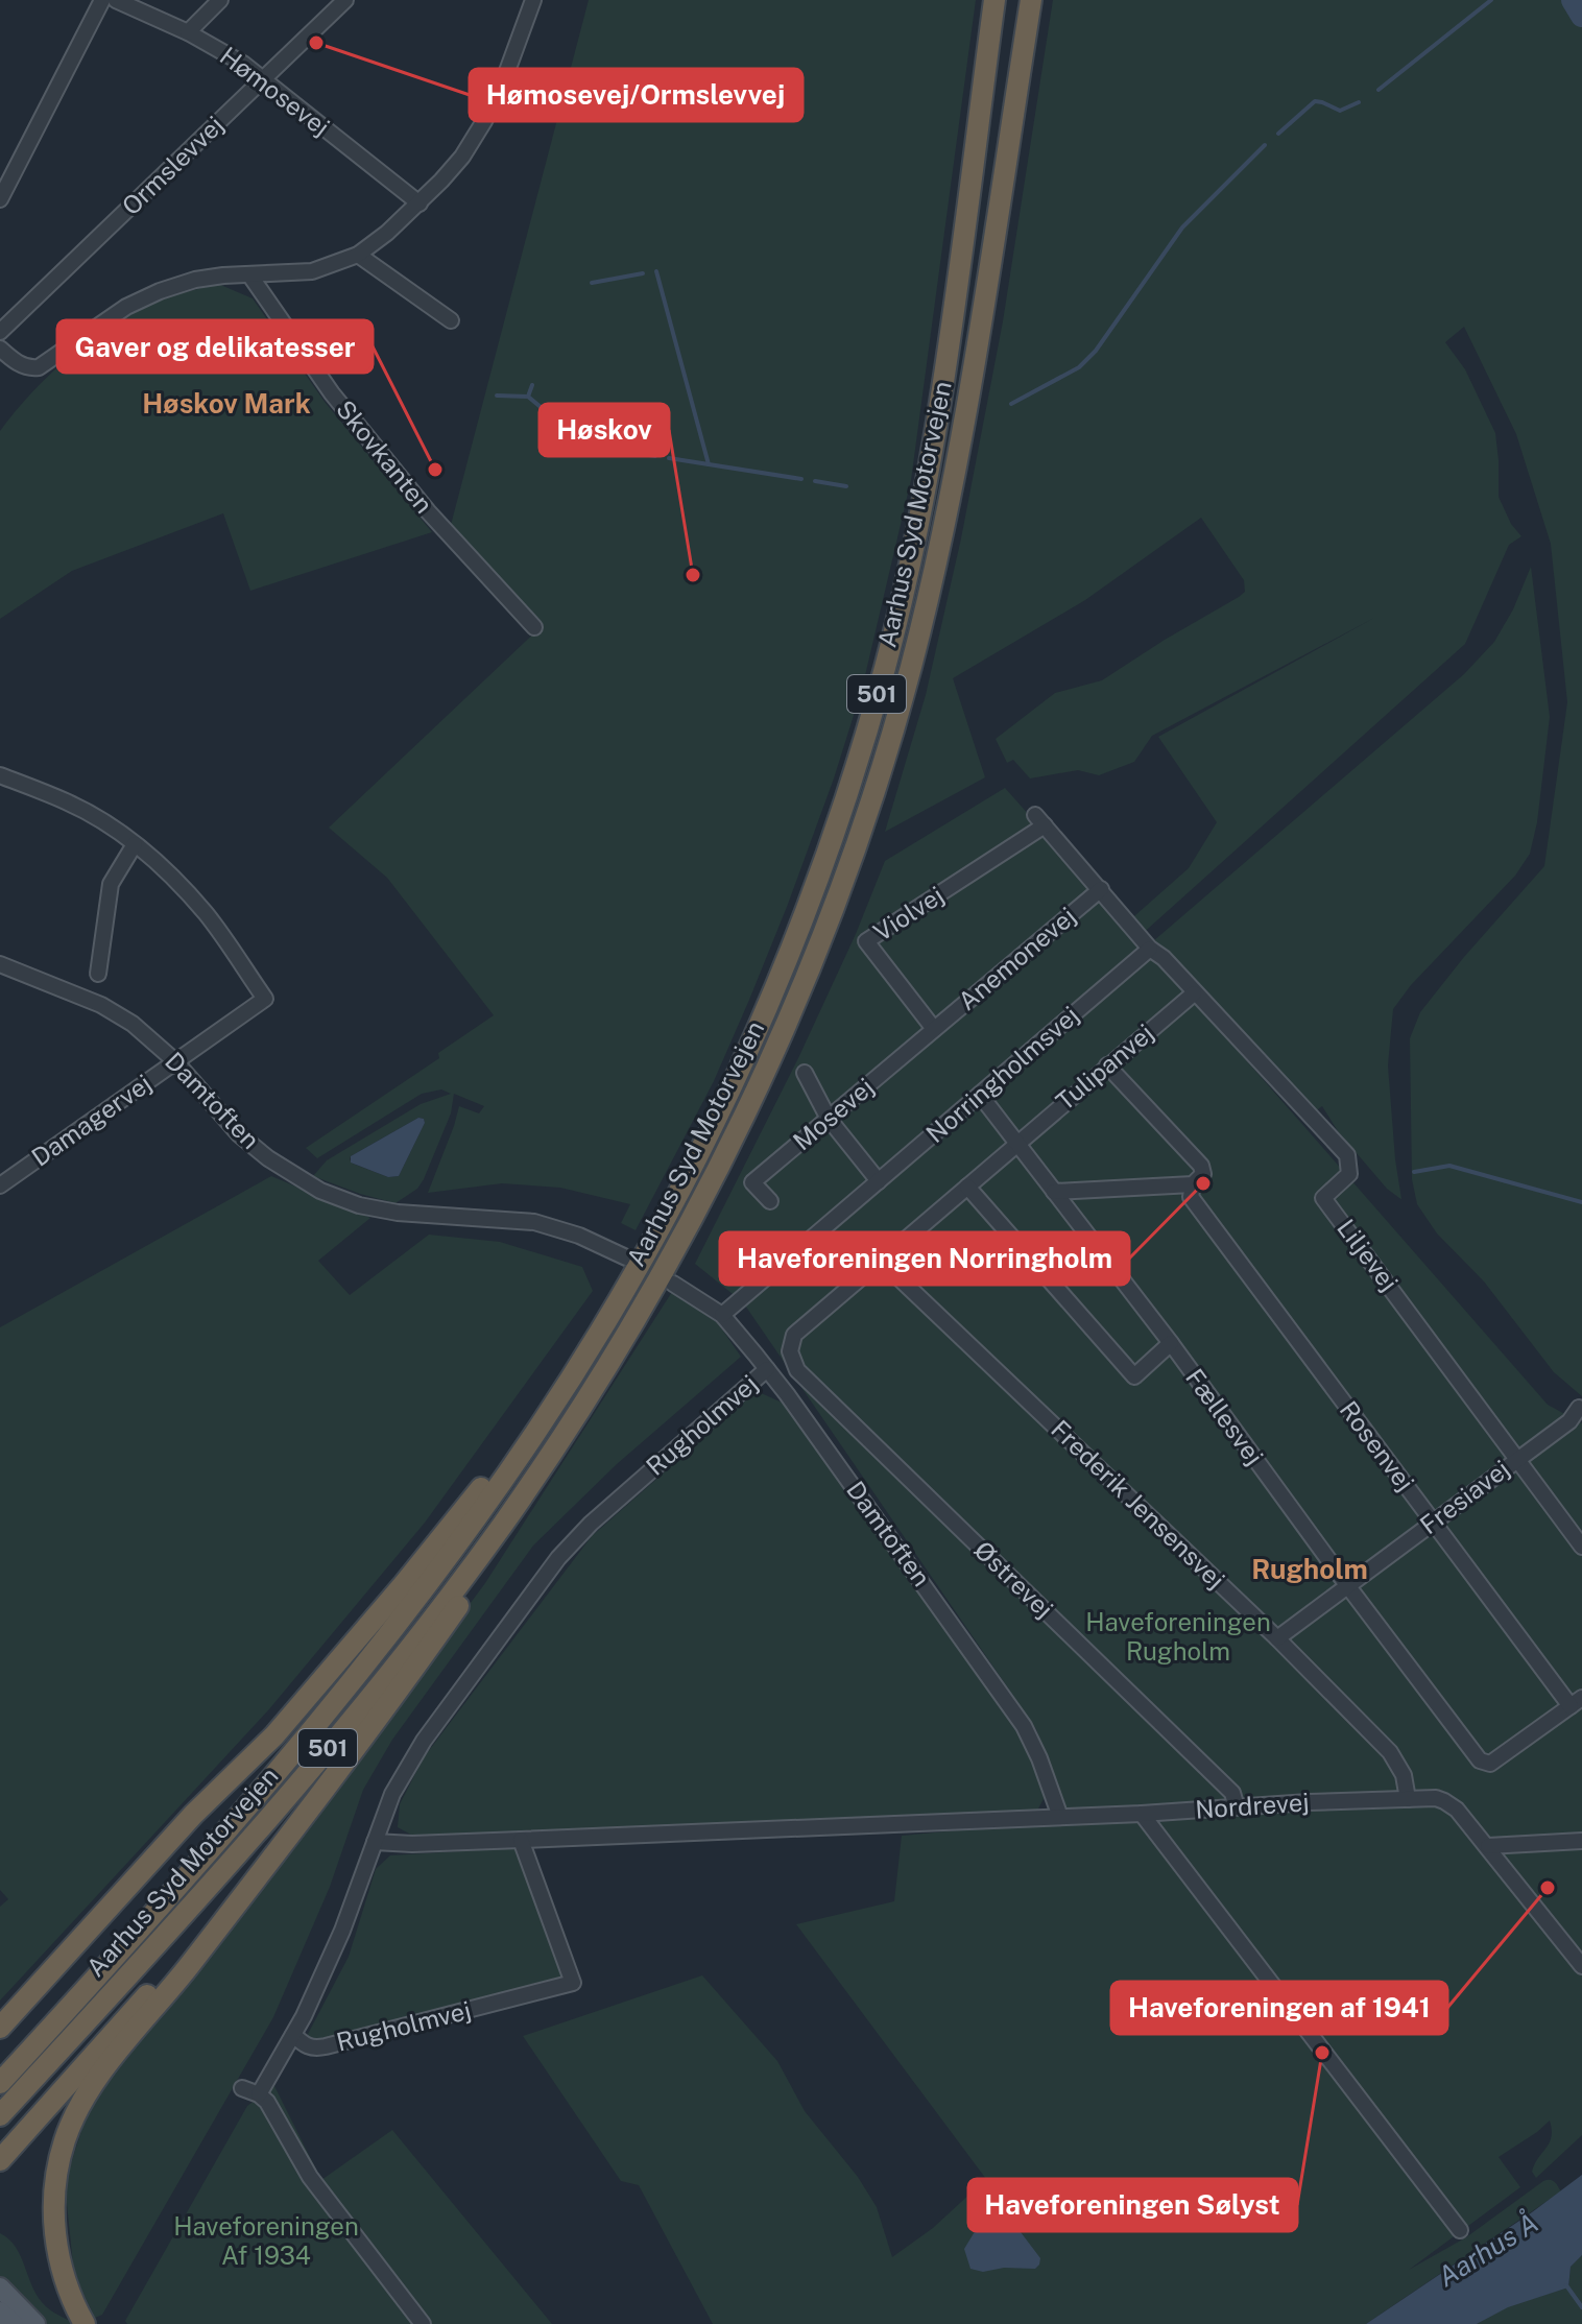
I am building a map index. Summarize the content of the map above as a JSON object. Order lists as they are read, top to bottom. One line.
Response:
{"streets":{"highway":["Aarhus Syd Motorvejen","501"],"street":["Hømosevej","Ormslevvej","Skovkanten","Violvej","Anemonevej","Tulipanvej","Norringholmsvej","Damtoften","Mosevej","Damagervej","Liljevej","Fællesvej","Rugholmvej","Rosenvej","Fresiavej","Frederik Jensensvej","Østrevej","Nordrevej"]},"crossings":[["Hømosevej","Ormslevvej"],["Violvej","Anemonevej"],["Violvej","Mosevej"],["Anemonevej","Mosevej"],["Tulipanvej","Liljevej"],["Tulipanvej","Fællesvej"],["Tulipanvej","Rosenvej"],["Tulipanvej","Frederik Jensensvej"],["Tulipanvej","Østrevej"],["Norringholmsvej","Damtoften"],["Norringholmsvej","Liljevej"],["Norringholmsvej","Fællesvej"],["Damtoften","Damagervej"],["Damtoften","Rugholmvej"],["Damtoften","Nordrevej"],["Liljevej","Fresiavej"],["Fællesvej","Rosenvej"],["Fællesvej","Fresiavej"],["Rosenvej","Fresiavej"],["Fresiavej","Frederik Jensensvej"],["Frederik Jensensvej","Nordrevej"],["Østrevej","Nordrevej"]],"districts":["Høskov Mark","Rugholm"],"water":["Aarhus Å"],"parks":["Haveforeningen Rugholm","Haveforeningen Af 1934"],"places":["Hømosevej/Ormslevvej","Gaver og delikatesser","Høskov","Haveforeningen Norringholm","Haveforeningen af 1941","Haveforeningen Sølyst"]}
